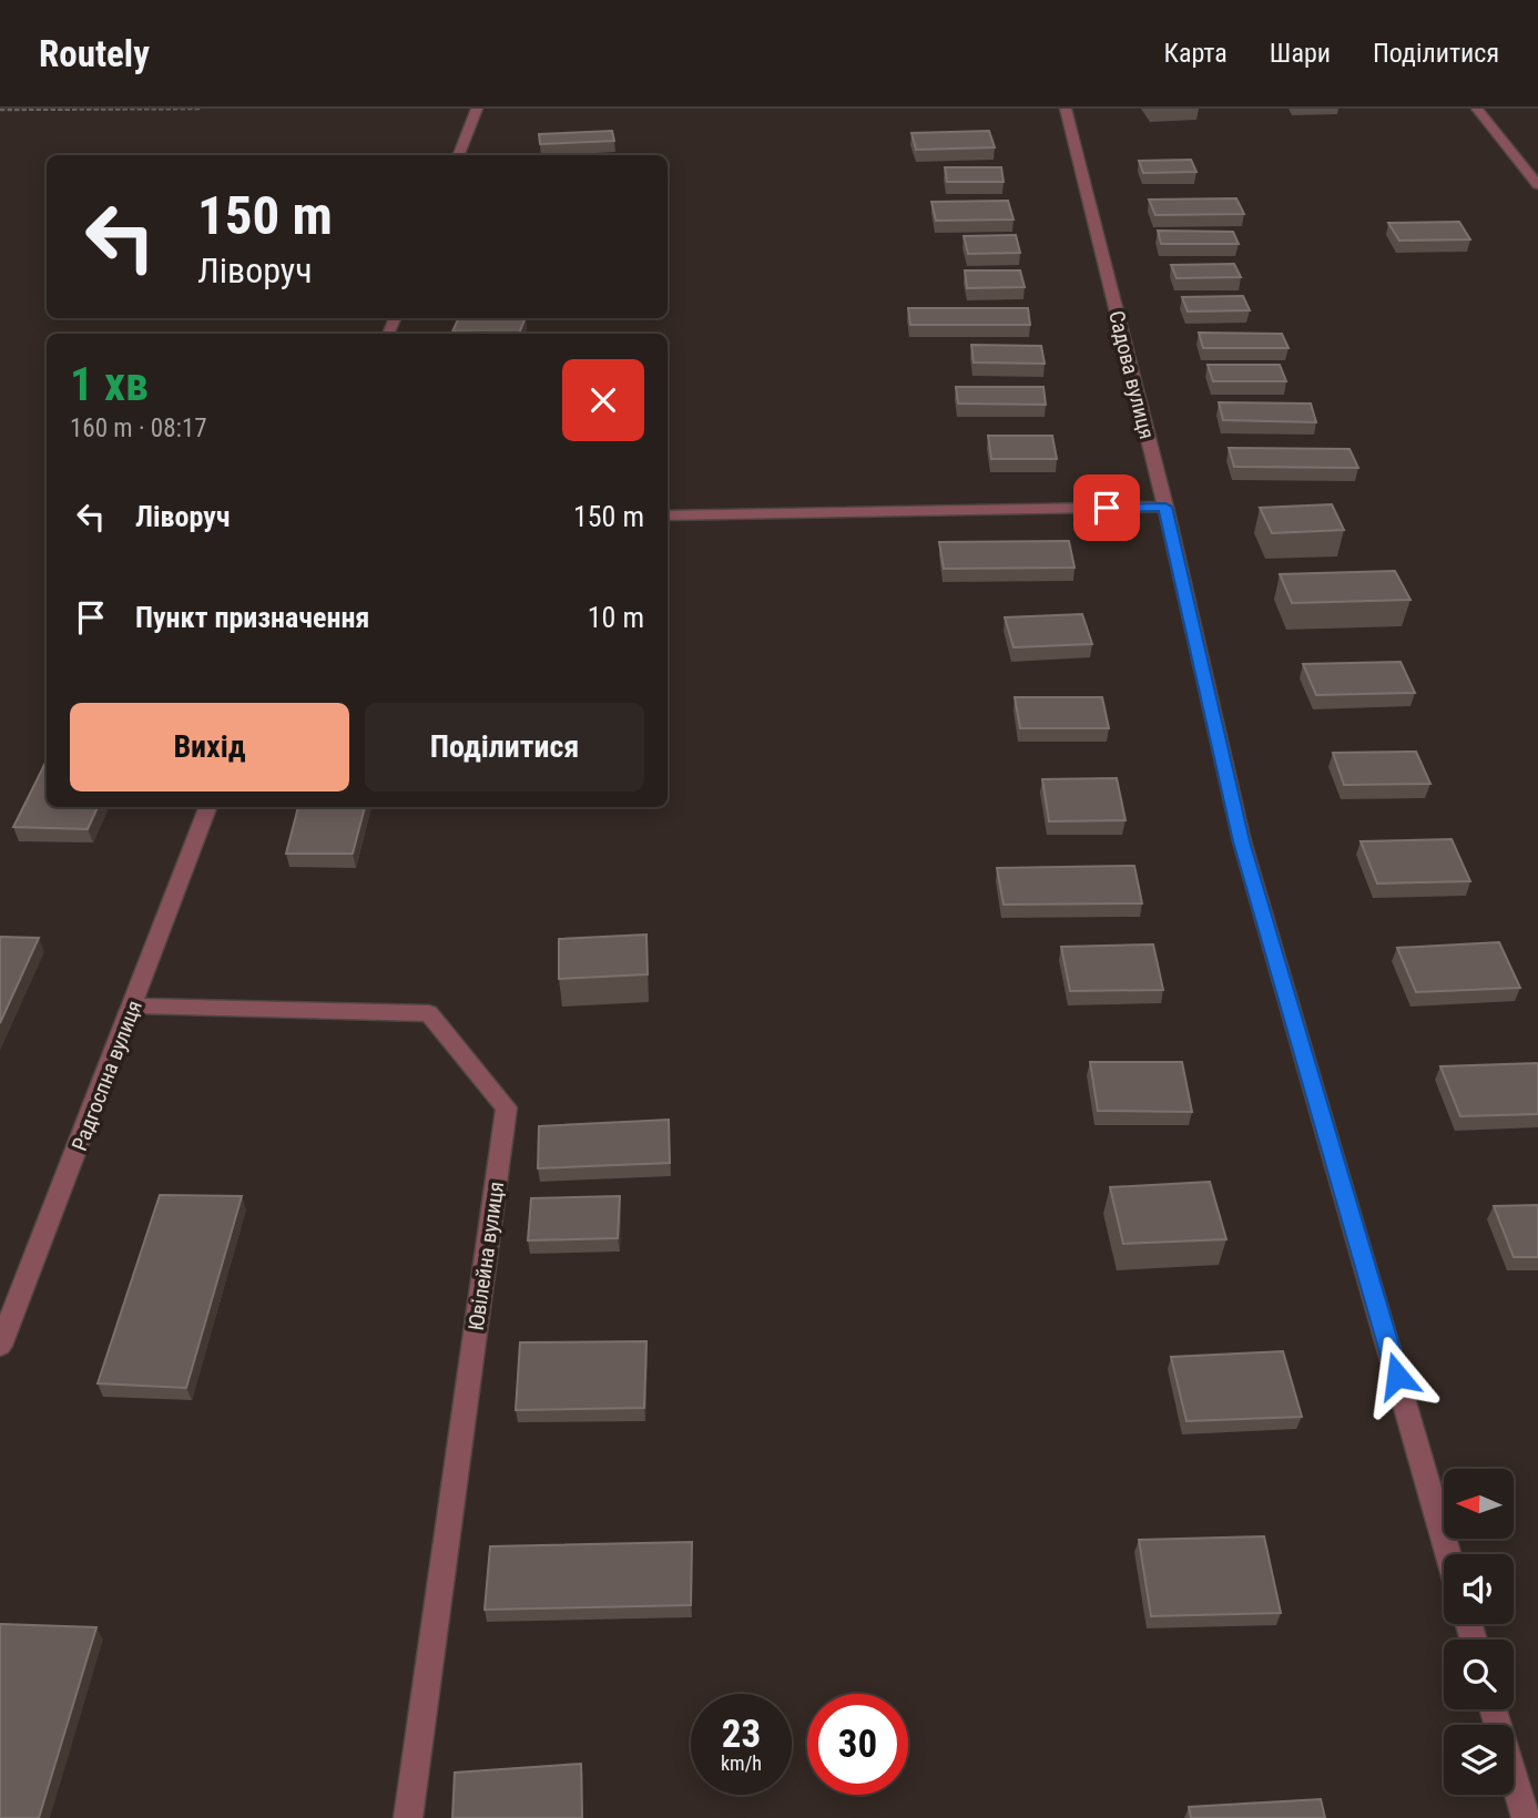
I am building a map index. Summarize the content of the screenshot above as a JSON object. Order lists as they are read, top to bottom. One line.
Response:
{"streets":{"street":["Садова вулиця","Радгоспна вулиця","Ювілейна вулиця"]},"crossings":[["Радгоспна вулиця","Ювілейна вулиця"]],"north":"left","page":{"header":"Routely","nav":["Карта","Шари","Поділитися"],"turn":["150 m","Ліворуч"],"heading":["1 хв","160 m · 08:17"],"list":[{"name":"Ліворуч","value":"150 m"},{"name":"Пункт призначення","value":"10 m"}],"buttons":["Вихід","Поділитися"],"speed":"23 km/h","limit":"30"}}
